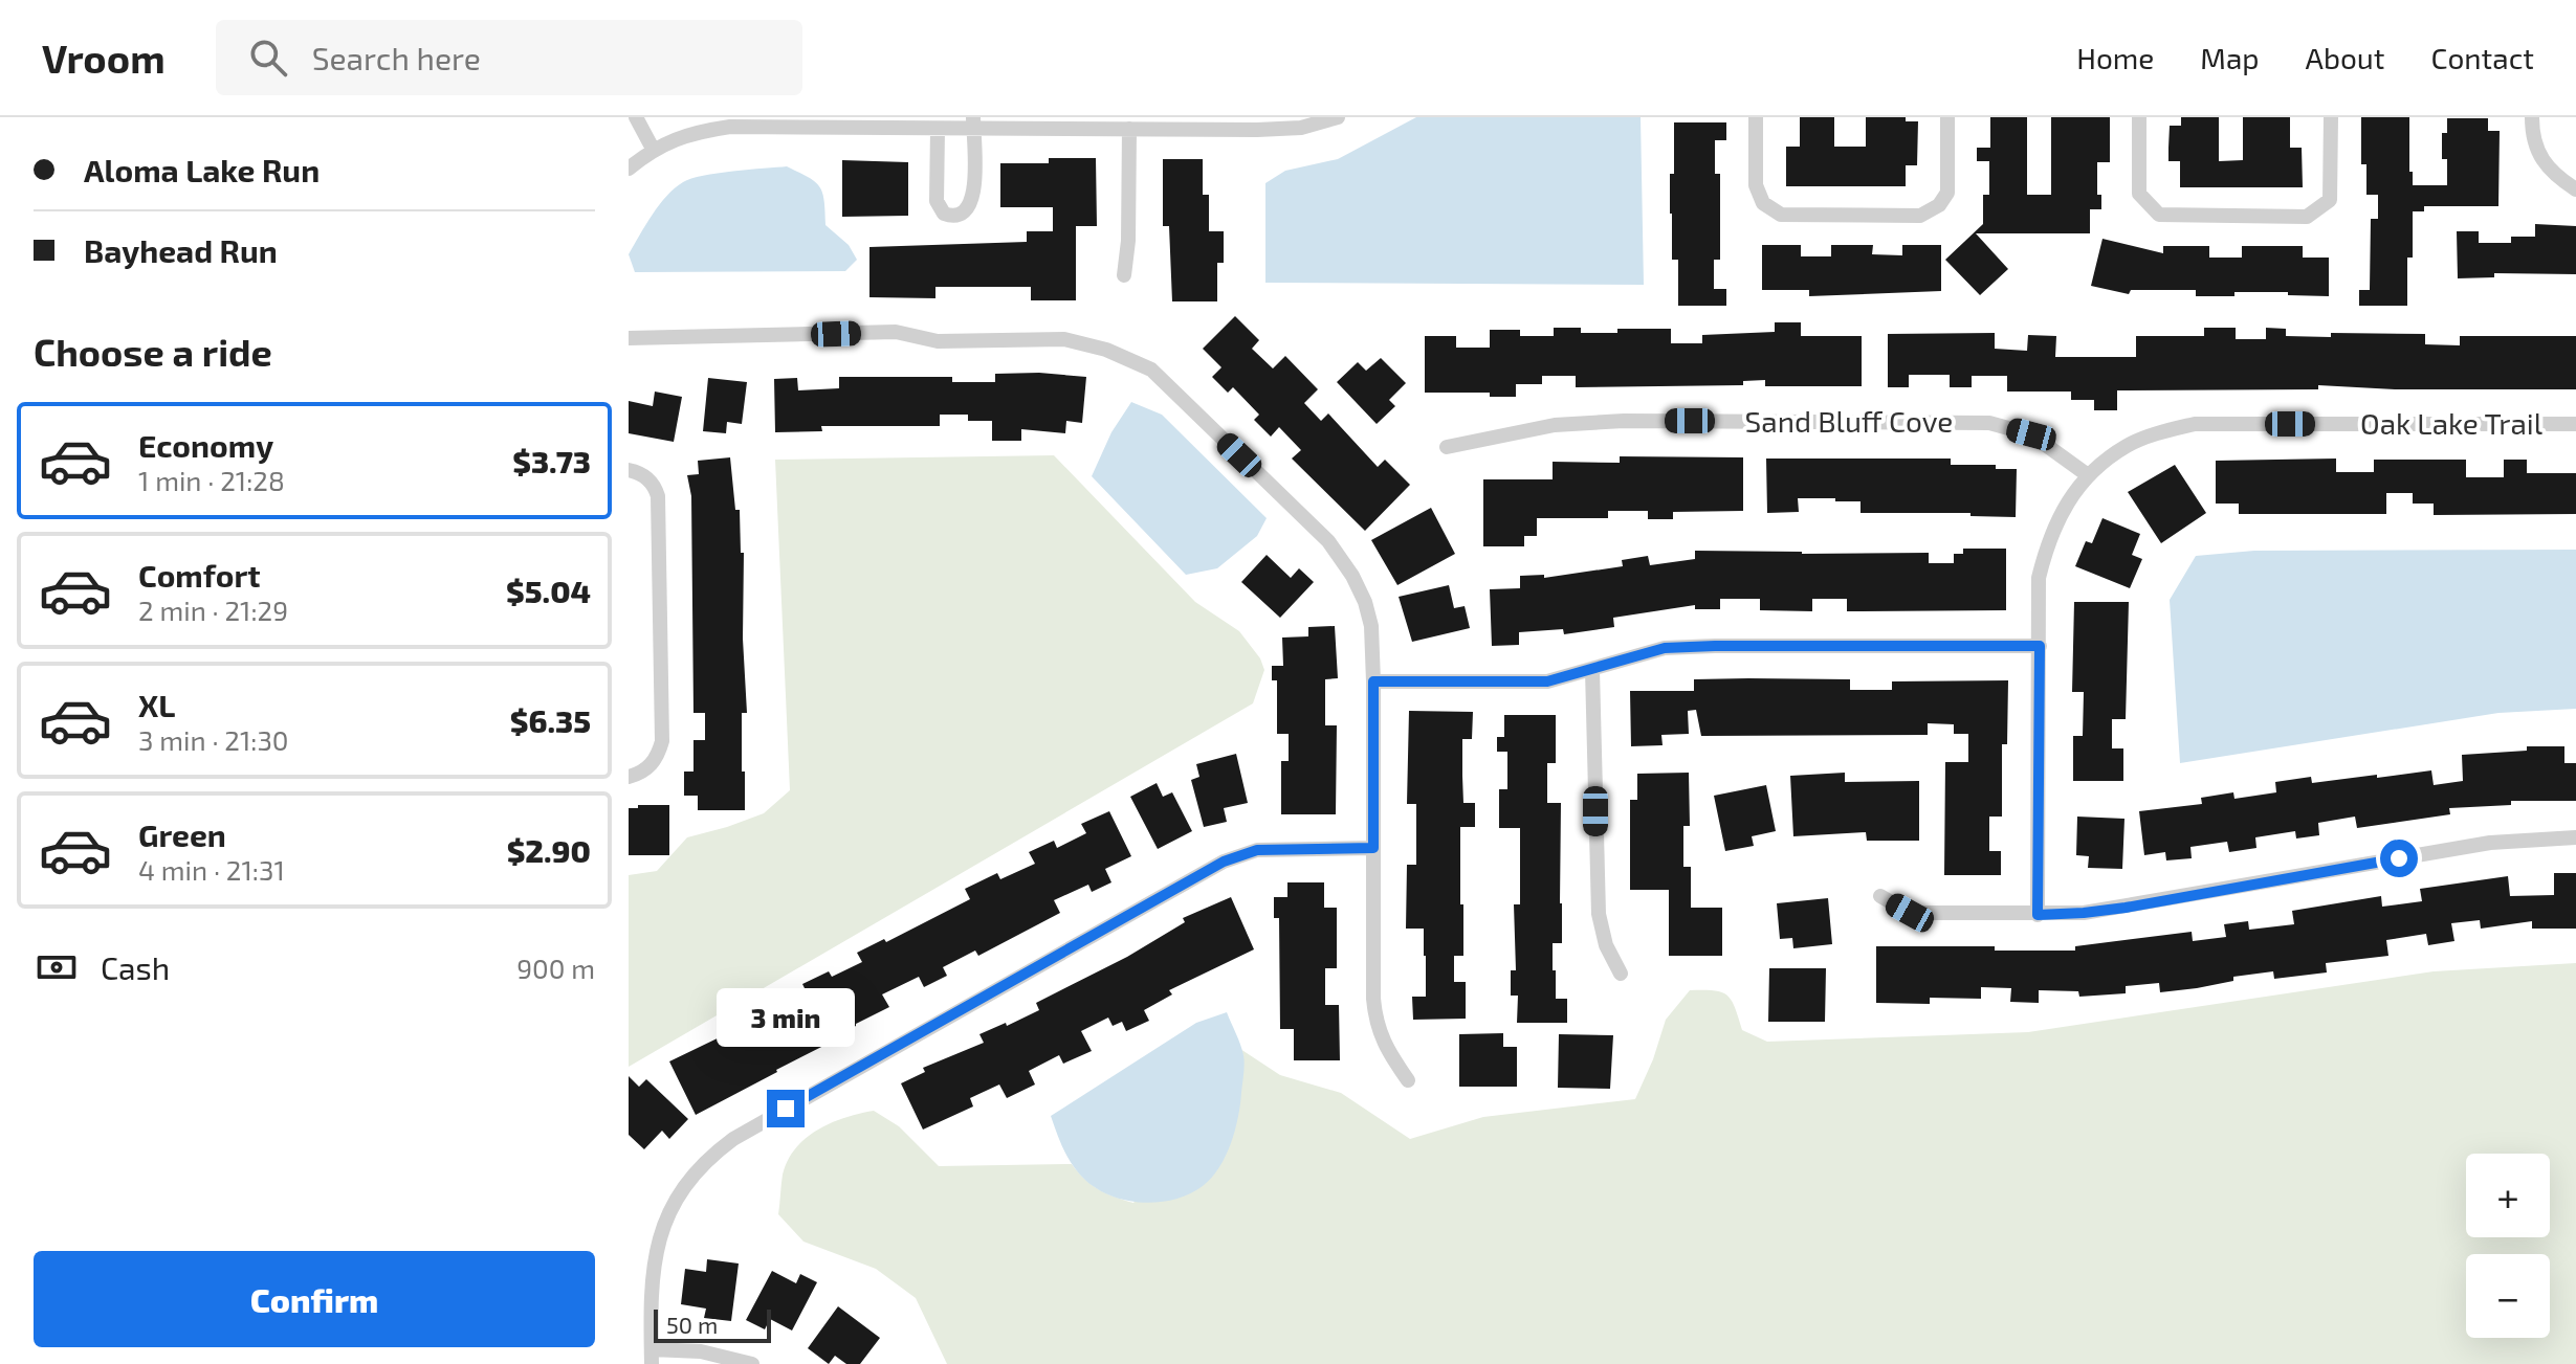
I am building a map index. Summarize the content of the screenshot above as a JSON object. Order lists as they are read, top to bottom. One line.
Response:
{"streets":{"street":["Sand Bluff Cove","Oak Lake Trail"]},"crossings":[["Sand Bluff Cove","Oak Lake Trail"]],"scale_bar":"50 m","page":{"header":"Vroom","search":"Search here","nav":["Home","Map","About","Contact"],"banner":["Aloma Lake Run","Bayhead Run"],"heading":"Choose a ride","list":[{"name":"Economy","note":"1 min · 21:28","value":"$3.73"},{"name":"Comfort","note":"2 min · 21:29","value":"$5.04"},{"name":"XL","note":"3 min · 21:30","value":"$6.35"},{"name":"Green","note":"4 min · 21:31","value":"$2.90"}],"pay":["Cash","900 m"],"bubble":"3 min","map_buttons":["+","−"],"buttons":"Confirm","scale":"50 m"}}
